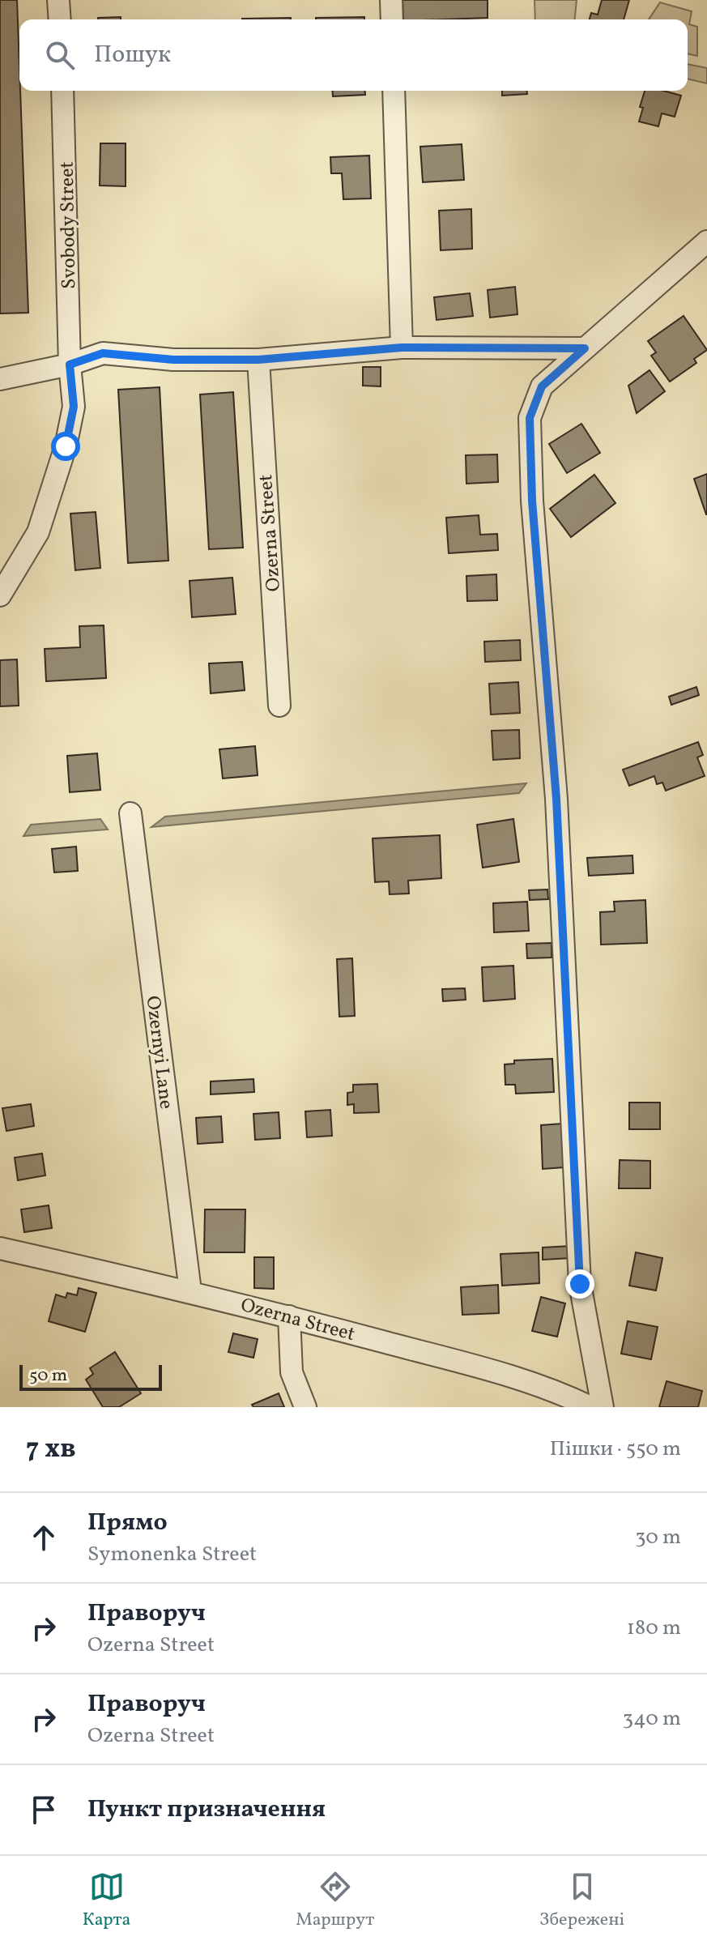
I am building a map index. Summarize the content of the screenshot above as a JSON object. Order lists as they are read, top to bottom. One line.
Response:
{"streets":{"street":["Svobody Street","Ozerna Street","Ozernyi Lane"]},"crossings":[["Ozerna Street","Ozernyi Lane"]],"scale_bar":"50 m","page":{"search":"Пошук","scale":"50 m","heading":["7 хв","Пішки · 550 m"],"list":[["Прямо","Symonenka Street","30 m"],["Праворуч","Ozerna Street","180 m"],["Праворуч","Ozerna Street","340 m"],"Пункт призначення"],"nav":["Карта","Маршрут","Збережені"]}}
